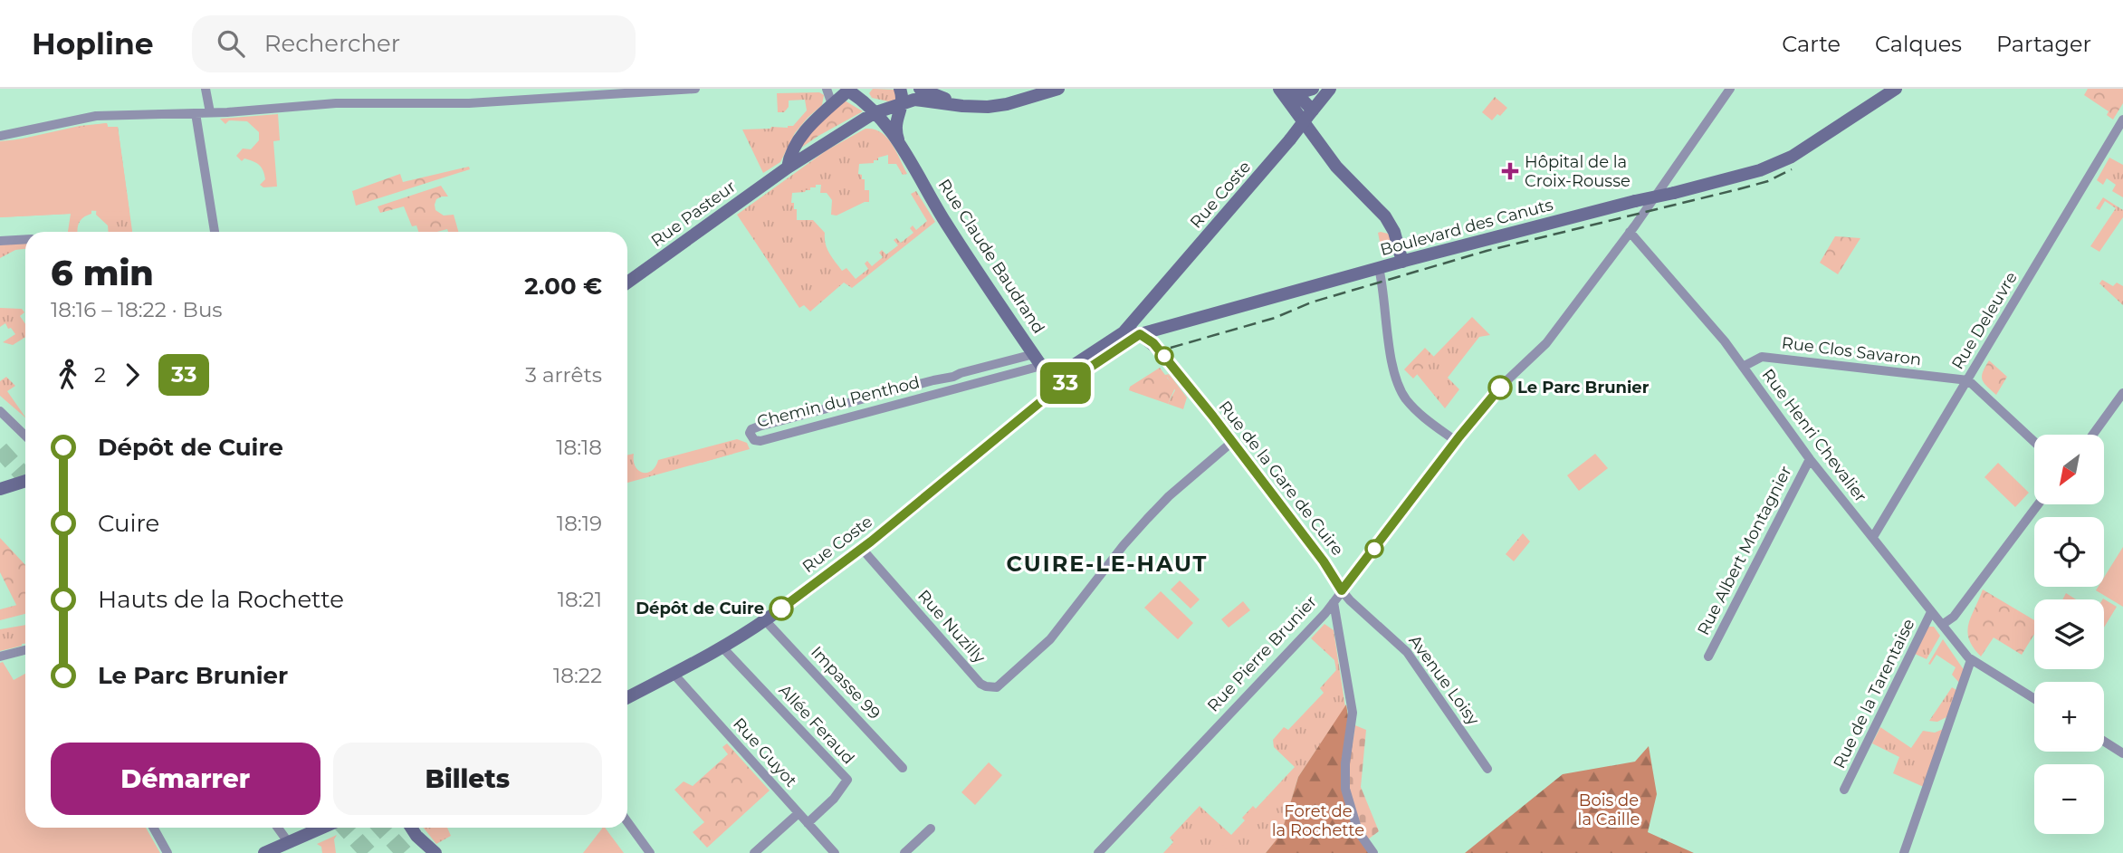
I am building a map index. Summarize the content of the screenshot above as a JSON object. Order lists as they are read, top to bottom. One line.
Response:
{"streets":{"main road":["Rue Coste","Rue Pasteur","Boulevard des Canuts","Rue Claude Baudrand","Rue de la Gare de Cuire"],"street":["Rue Deleuvre","Rue Clos Savaron","Chemin du Penthod","Rue Henri Chevalier","Rue Albert Montagnier","Rue Nuzilly","Rue Pierre Brunier","Avenue Loisy","Impasse 99","Rue de la Tarentaise","Allée Feraud","Rue Guyot"]},"crossings":[["Rue Coste","Boulevard des Canuts"],["Rue Coste","Rue Claude Baudrand"],["Rue Coste","Rue de la Gare de Cuire"],["Rue Coste","Rue Nuzilly"],["Rue Coste","Impasse 99"],["Rue Coste","Allée Feraud"],["Rue Coste","Rue Guyot"],["Rue Pasteur","Rue Claude Baudrand"],["Boulevard des Canuts","Rue de la Gare de Cuire"],["Rue Claude Baudrand","Chemin du Penthod"],["Rue Deleuvre","Rue Clos Savaron"],["Rue Deleuvre","Rue Henri Chevalier"],["Rue Clos Savaron","Rue Henri Chevalier"],["Rue Henri Chevalier","Rue Albert Montagnier"],["Rue Henri Chevalier","Rue Pierre Brunier"],["Rue Henri Chevalier","Rue de la Tarentaise"],["Rue de la Gare de Cuire","Rue Nuzilly"],["Rue de la Gare de Cuire","Rue Pierre Brunier"],["Rue de la Gare de Cuire","Avenue Loisy"],["Rue Pierre Brunier","Avenue Loisy"],["Allée Feraud","Rue Guyot"]],"districts":["CUIRE-LE-HAUT"],"parks":["Bois de la Caille","Foret de la Rochette"],"places":{"health":["Hôpital de la Croix-Rousse"],"other":["Le Parc Brunier","Dépôt de Cuire"]},"lines":["bus line 33"],"north":"bottom left","page":{"header":"Hopline","search":"Rechercher","nav":["Carte","Calques","Partager"],"on_map":"33","heading":["6 min","18:16 – 18:22 · Bus","2.00 €"],"legs":["2","33","3 arrêts"],"list":[{"name":"Dépôt de Cuire","value":"18:18"},{"name":"Cuire","value":"18:19"},{"name":"Hauts de la Rochette","value":"18:21"},{"name":"Le Parc Brunier","value":"18:22"}],"map_buttons":["+","−"],"buttons":["Démarrer","Billets"]}}
